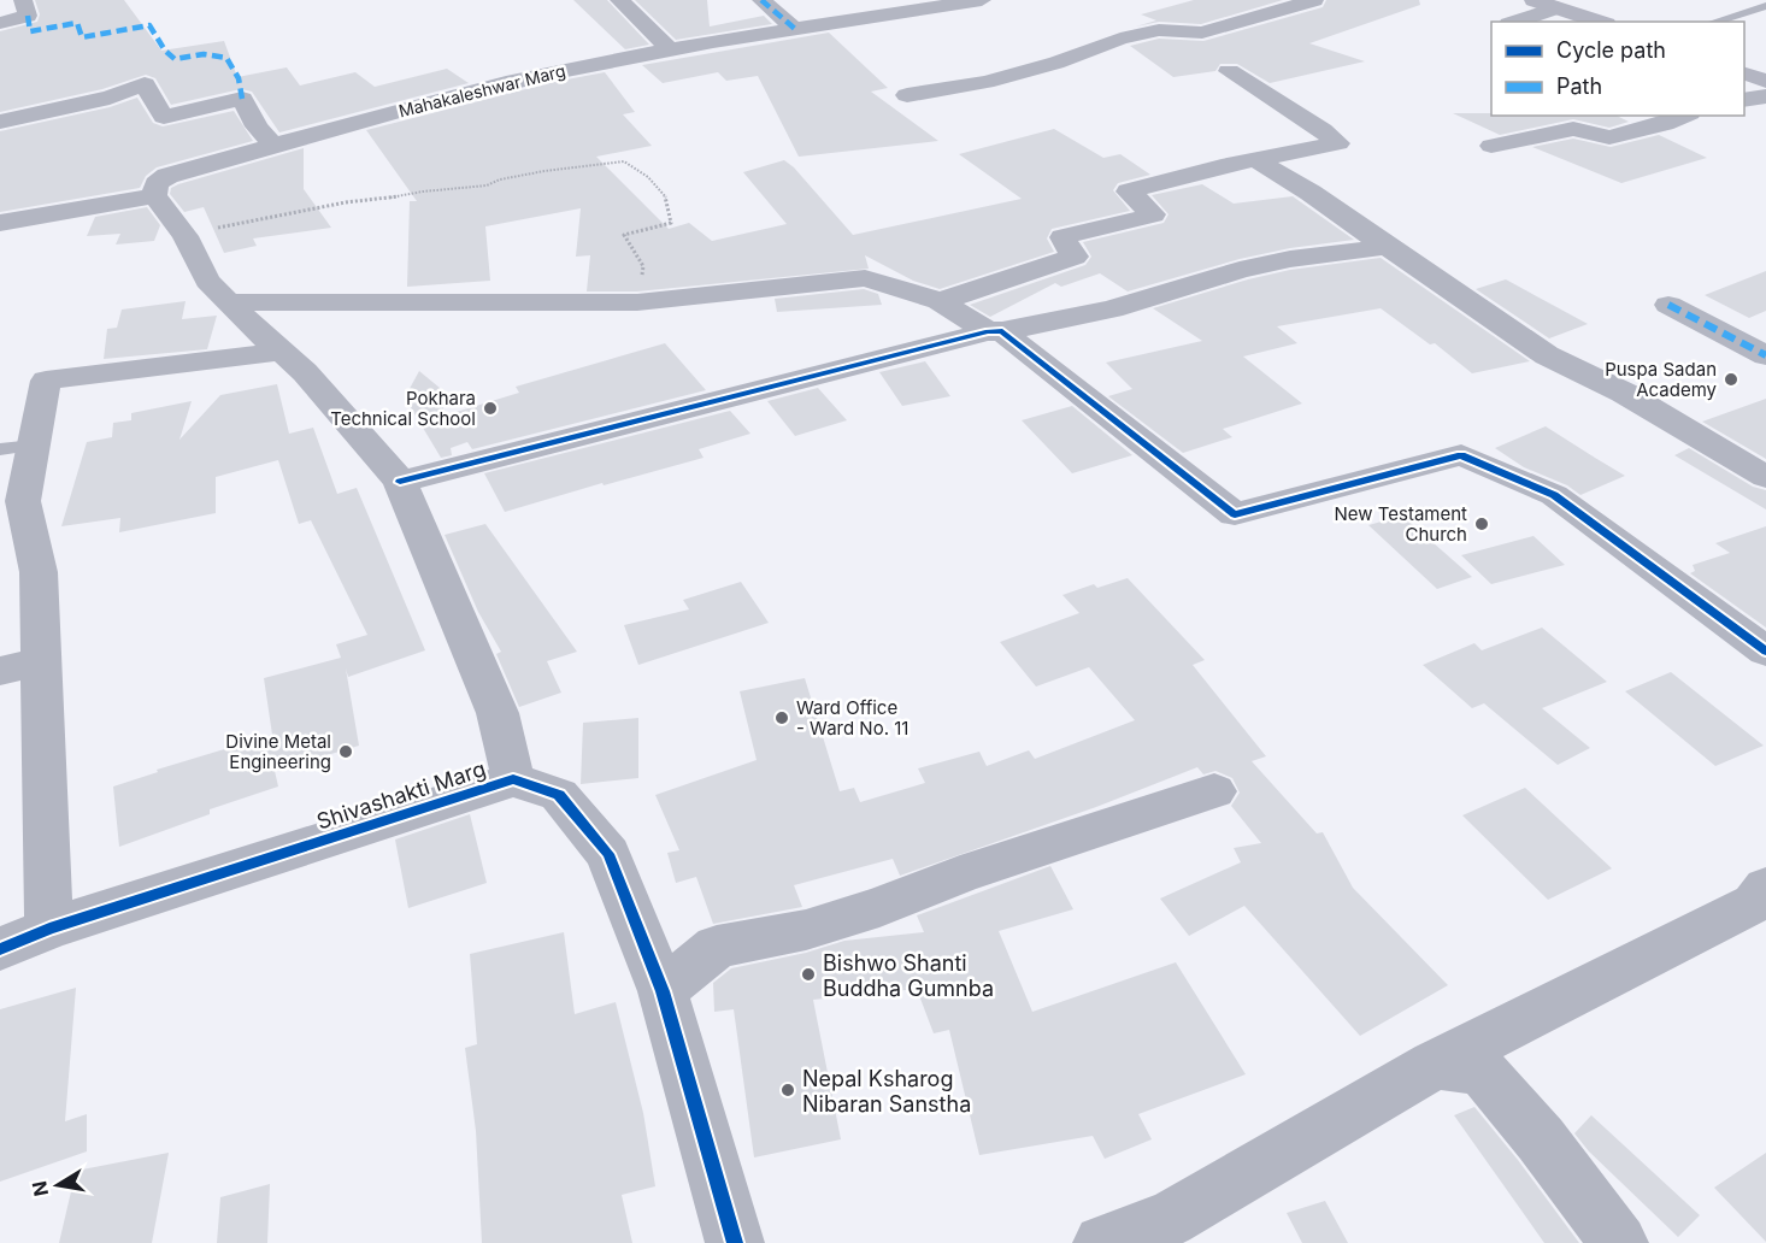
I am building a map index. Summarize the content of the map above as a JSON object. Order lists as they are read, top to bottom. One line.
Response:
{"streets":{"street":["Mahakaleshwar Marg","Shivashakti Marg"]},"places":["Puspa Sadan Academy","Pokhara Technical School","New Testament Church","Ward Office - Ward No. 11","Divine Metal Engineering","Bishwo Shanti Buddha Gumnba","Nepal Ksharog Nibaran Sanstha"],"legend":["Cycle path","Path"],"north":"left"}
